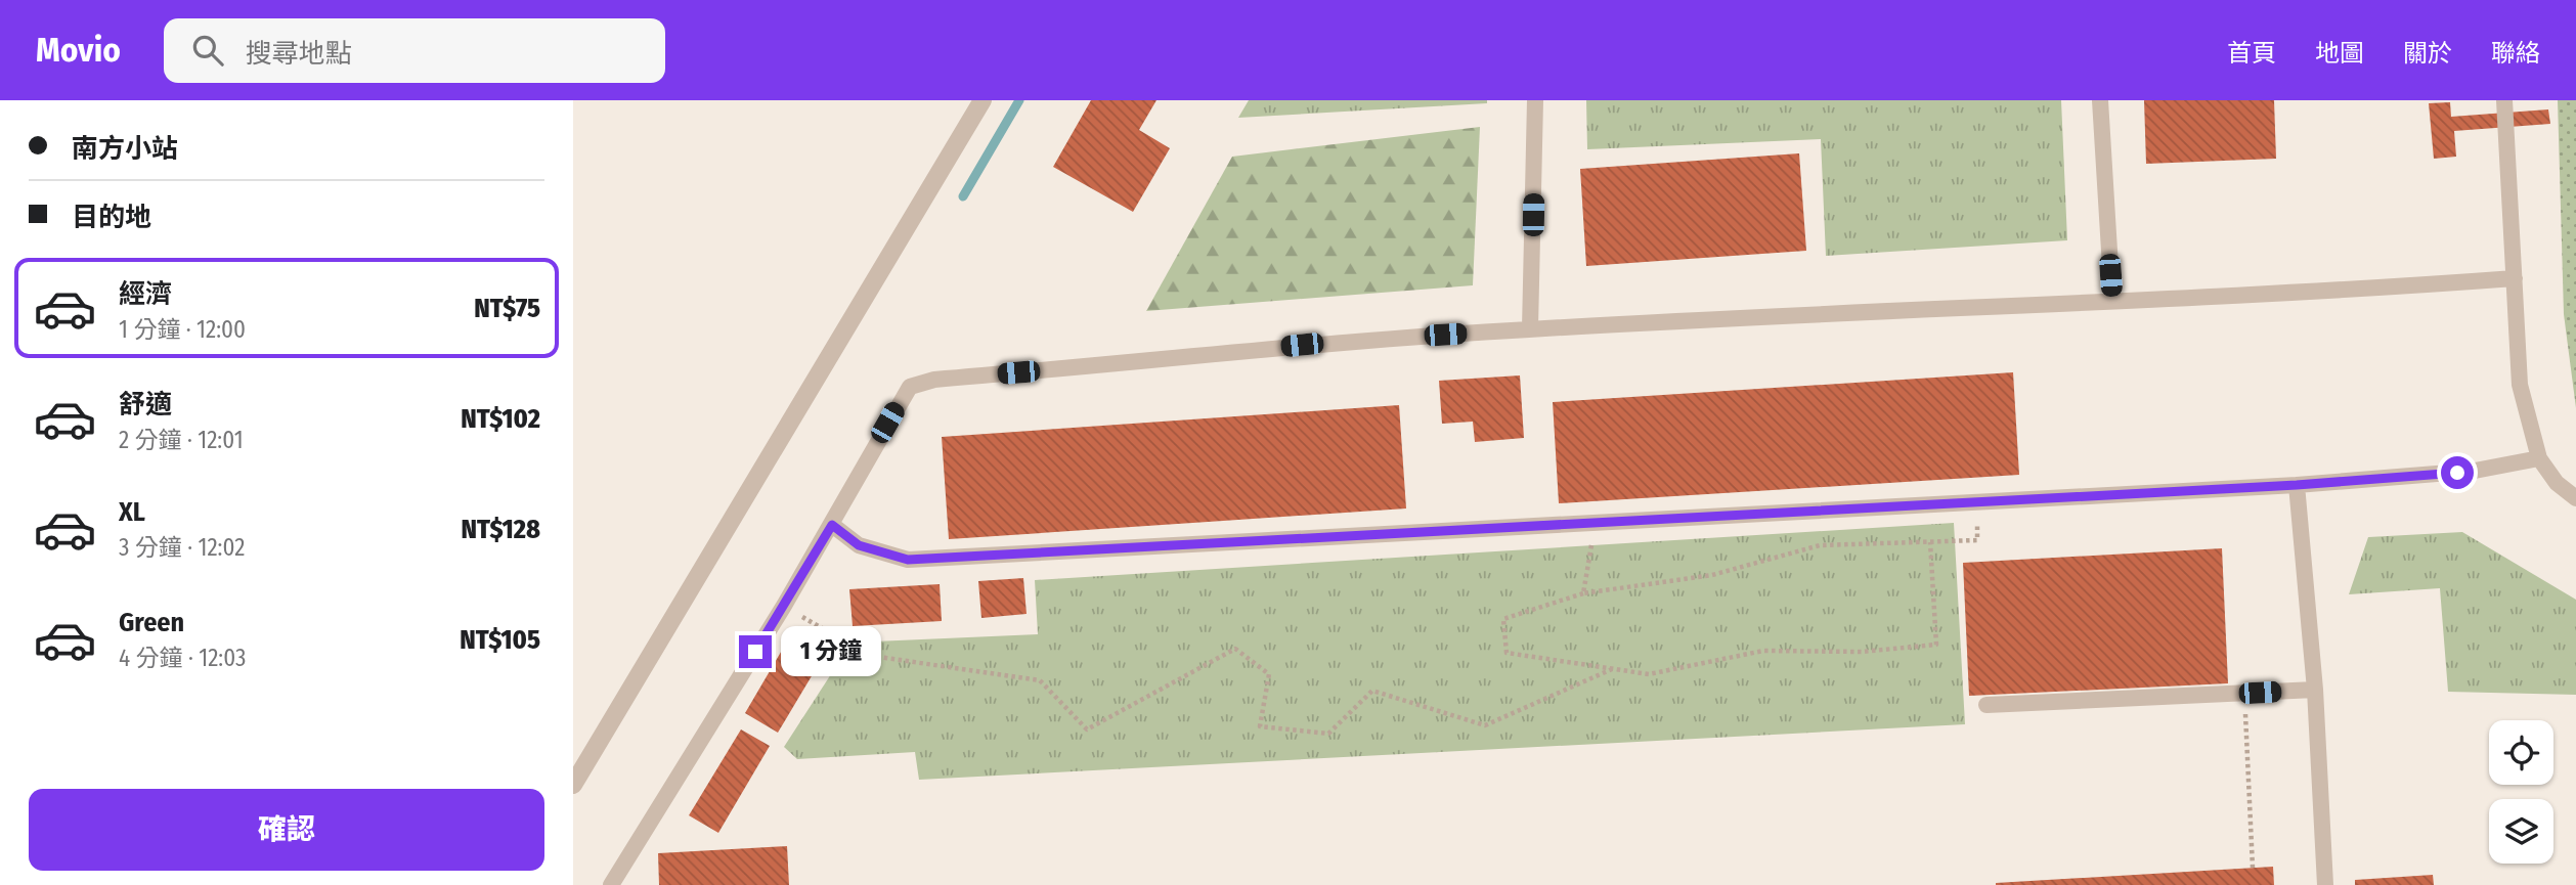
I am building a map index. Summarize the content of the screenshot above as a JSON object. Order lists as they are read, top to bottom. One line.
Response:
{"page":{"header":"Movio","search":"搜尋地點","nav":["首頁","地圖","關於","聯絡"],"banner":["南方小站","目的地"],"list":[{"name":"經濟","note":"1 分鐘 · 12:00","value":"NT$75"},{"name":"舒適","note":"2 分鐘 · 12:01","value":"NT$102"},{"name":"XL","note":"3 分鐘 · 12:02","value":"NT$128"},{"name":"Green","note":"4 分鐘 · 12:03","value":"NT$105"}],"bubble":"1 分鐘","buttons":"確認"}}
